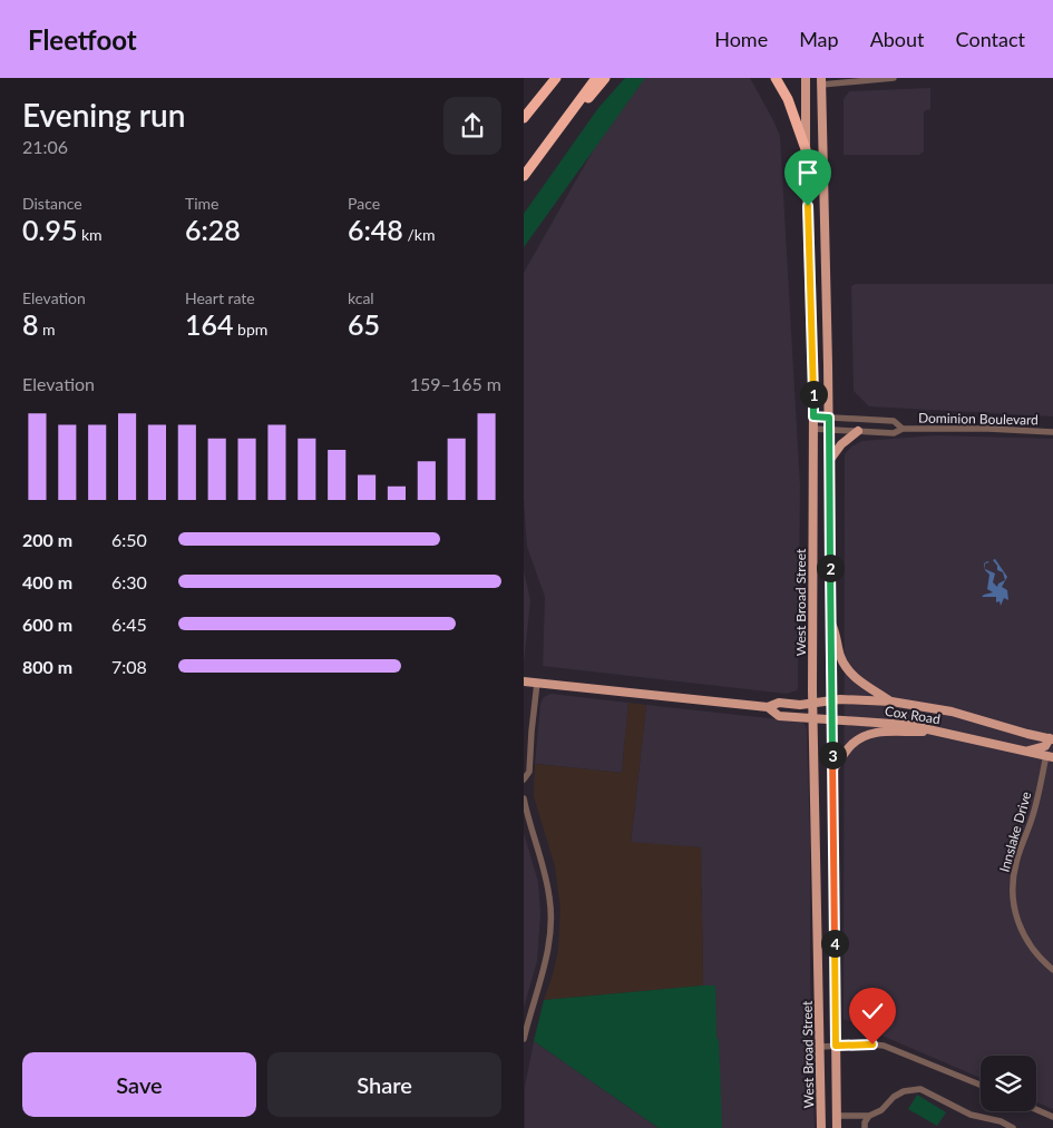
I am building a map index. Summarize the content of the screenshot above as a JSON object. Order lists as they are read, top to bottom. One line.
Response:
{"streets":{"main road":["West Broad Street","Cox Road"],"street":["Dominion Boulevard","Innslake Drive"]},"crossings":[["Dominion Boulevard","West Broad Street"],["West Broad Street","Cox Road"],["Cox Road","Innslake Drive"]],"page":{"header":"Fleetfoot","nav":["Home","Map","About","Contact"],"heading":["Evening run","21:06"],"stats":[["Distance","0.95 km"],["Time","6:28"],["Pace","6:48 /km"],["Elevation","8 m"],["Heart rate","164 bpm"],["kcal","65"]],"chart":["Elevation","159–165 m"],"pins":["1","2","3","4"],"list":[{"name":"200 m","note":"6:50"},{"name":"400 m","note":"6:30"},{"name":"600 m","note":"6:45"},{"name":"800 m","note":"7:08"}],"buttons":["Save","Share"]}}
